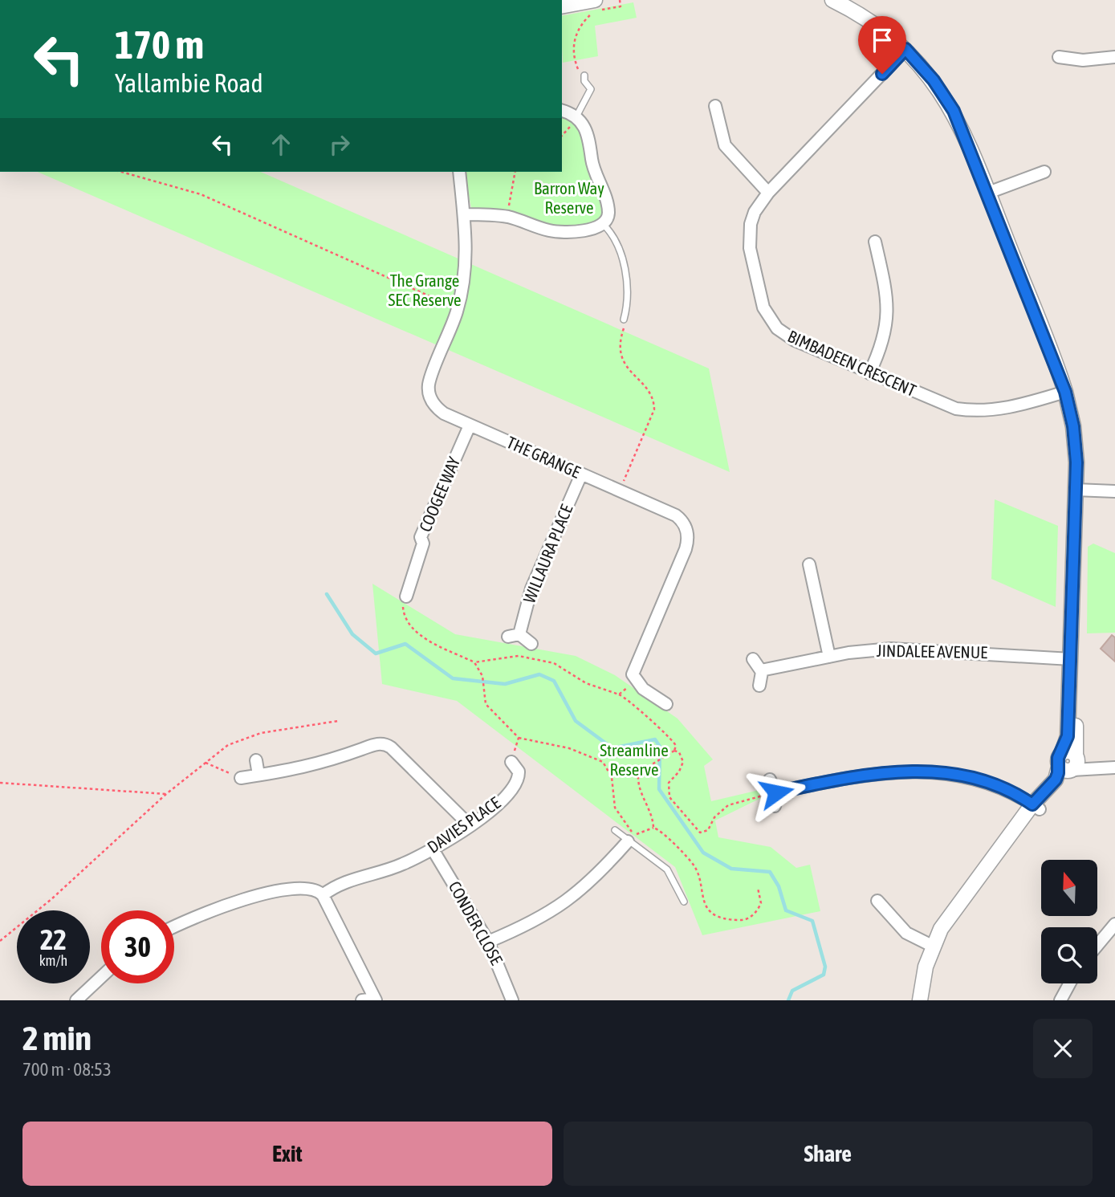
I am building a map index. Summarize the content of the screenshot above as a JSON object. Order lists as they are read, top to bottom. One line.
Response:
{"streets":{"street":["BIMBADEEN CRESCENT","THE GRANGE","COOGEE WAY","WILLAURA PLACE","JINDALEE AVENUE","DAVIES PLACE","CONDER CLOSE"]},"crossings":[["THE GRANGE","COOGEE WAY"],["THE GRANGE","WILLAURA PLACE"],["DAVIES PLACE","CONDER CLOSE"]],"parks":["Barron Way Reserve","The Grange SEC Reserve","Streamline Reserve"],"north":"top","page":{"turn":["170 m","Yallambie Road"],"speed":"22 km/h","limit":"30","heading":["2 min","700 m · 08:53"],"buttons":["Exit","Share"]}}
